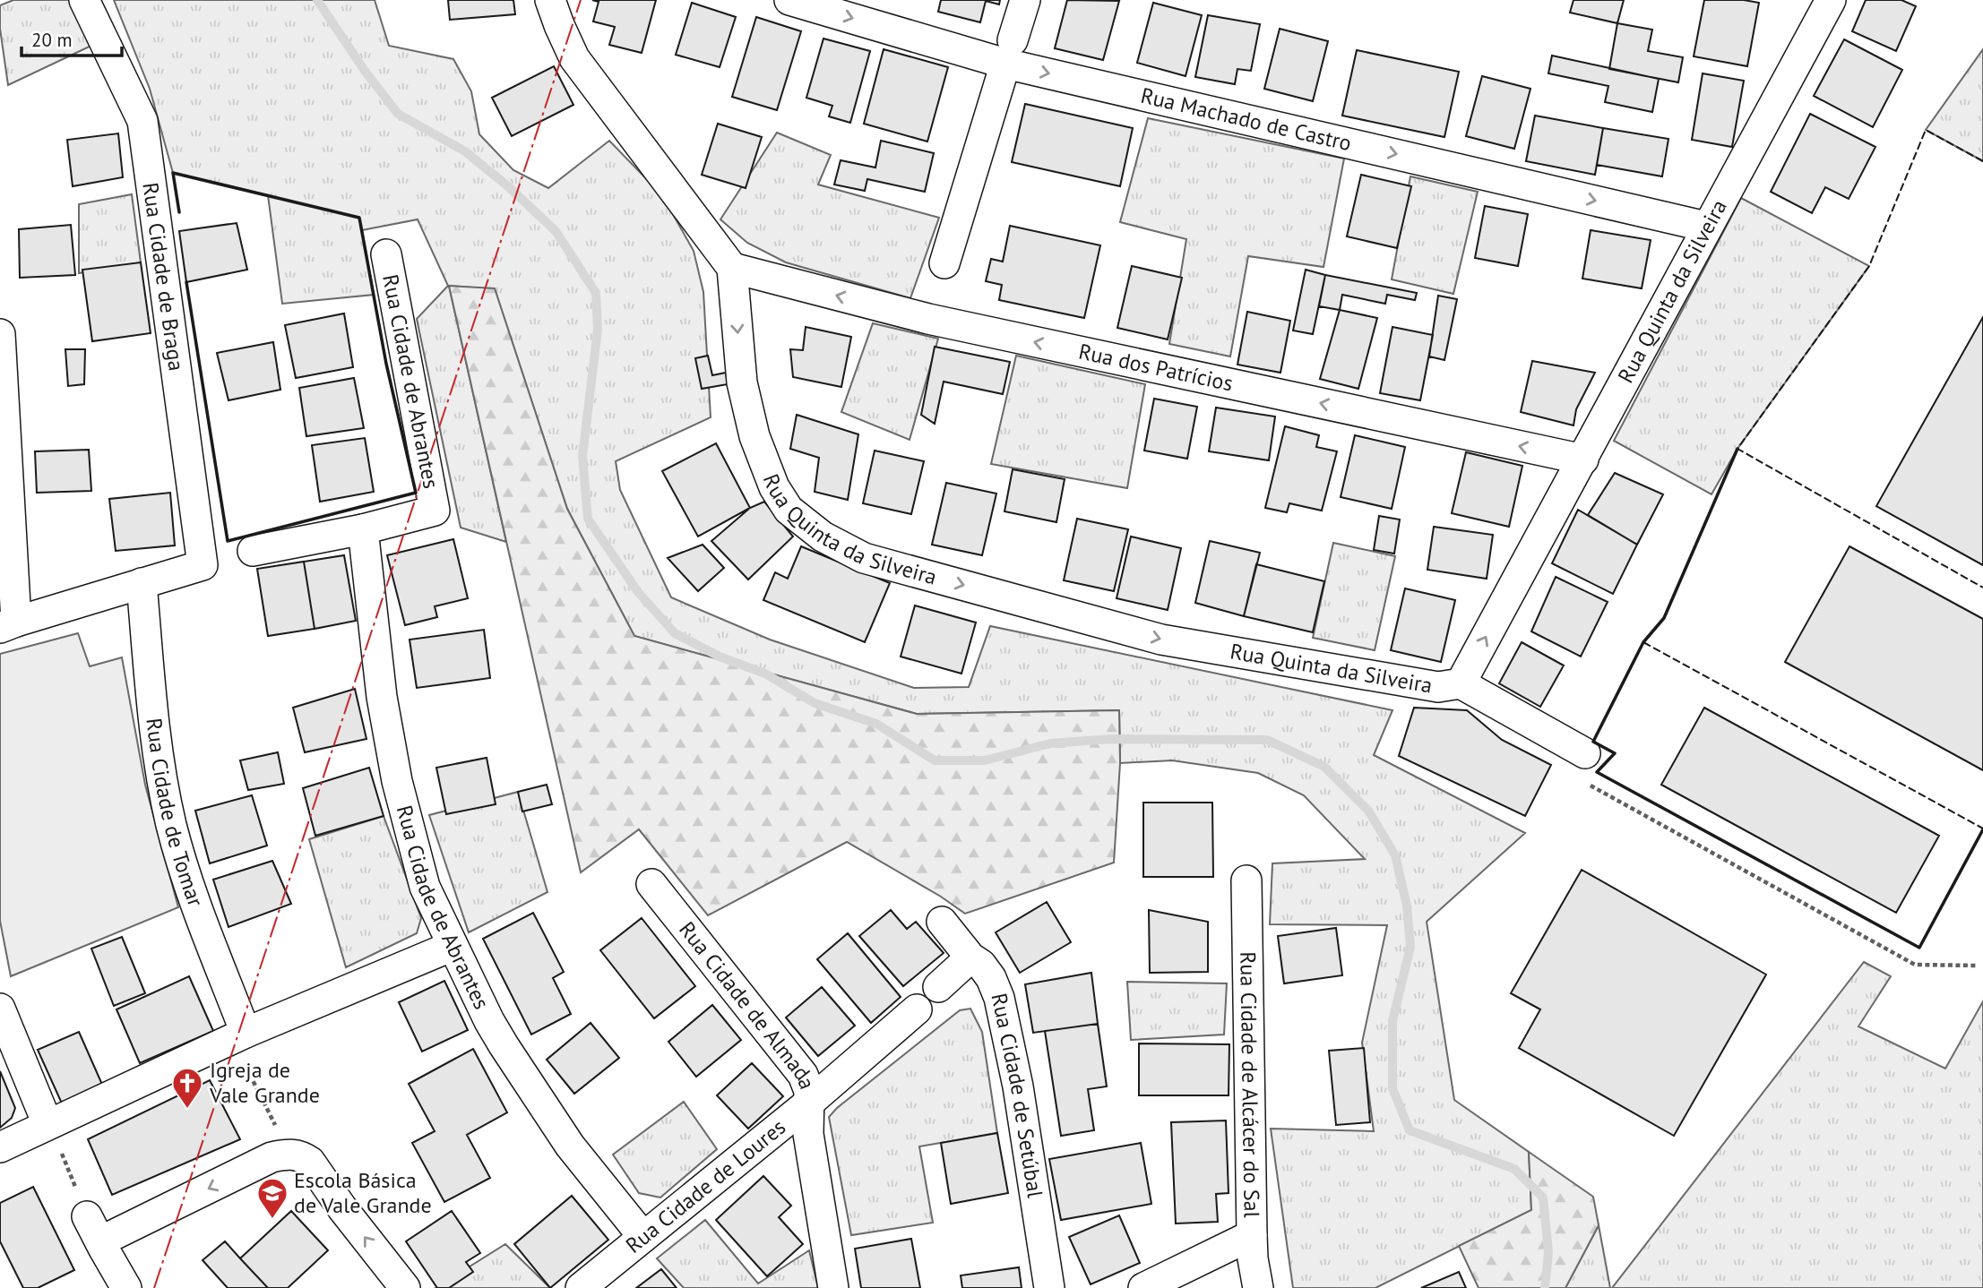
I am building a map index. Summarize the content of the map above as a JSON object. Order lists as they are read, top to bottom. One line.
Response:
{"streets":{"street":["Rua Machado de Castro","Rua Cidade de Braga","Rua Quinta da Silveira","Rua dos Patrícios","Rua Cidade de Abrantes","Rua Cidade de Tomar","Rua Cidade de Almada","Rua Cidade de Alcácer do Sal","Rua Cidade de Setúbal","Rua Cidade de Loures"]},"crossings":[["Rua Machado de Castro","Rua Quinta da Silveira"],["Rua Cidade de Braga","Rua Cidade de Tomar"],["Rua Quinta da Silveira","Rua dos Patrícios"],["Rua Cidade de Abrantes","Rua Cidade de Loures"],["Rua Cidade de Almada","Rua Cidade de Loures"]],"one_way":["Rua Machado de Castro","Rua dos Patrícios"],"places":{"church":["Igreja de Vale Grande"],"school or university":["Escola Básica de Vale Grande"]},"scale_bar":"20 m"}
